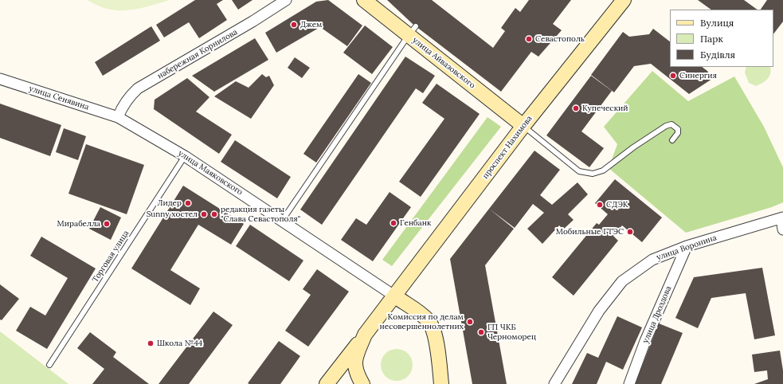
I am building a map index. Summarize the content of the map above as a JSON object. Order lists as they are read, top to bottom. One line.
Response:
{"streets":{"main road":["улица Айвазовского","проспект Нахимова"],"street":["набережная Корнилова","улица Сенявина","улица Маяковского","улица Воронина","улица Дроздова"],"lane":["Торговая улица"]},"crossings":[["набережная Корнилова","улица Сенявина"],["набережная Корнилова","улица Маяковского"],["улица Айвазовского","проспект Нахимова"],["улица Сенявина","улица Маяковского"],["проспект Нахимова","улица Маяковского"],["улица Маяковского","Торговая улица"],["улица Воронина","улица Дроздова"]],"places":["Джем","Севастополь","Синергия","Купеческий","Лидер","СДЭК","Sunny хостел","редакция газеты \"Слава Севастополя\"","Генбанк","Мирабелла","Мобильные ГТЭС","Комиссия по делам несовершеннолетних","ГП ЧКБ Черноморец","Школа №44"],"legend":["Вулиця","Парк","Будівля"]}
